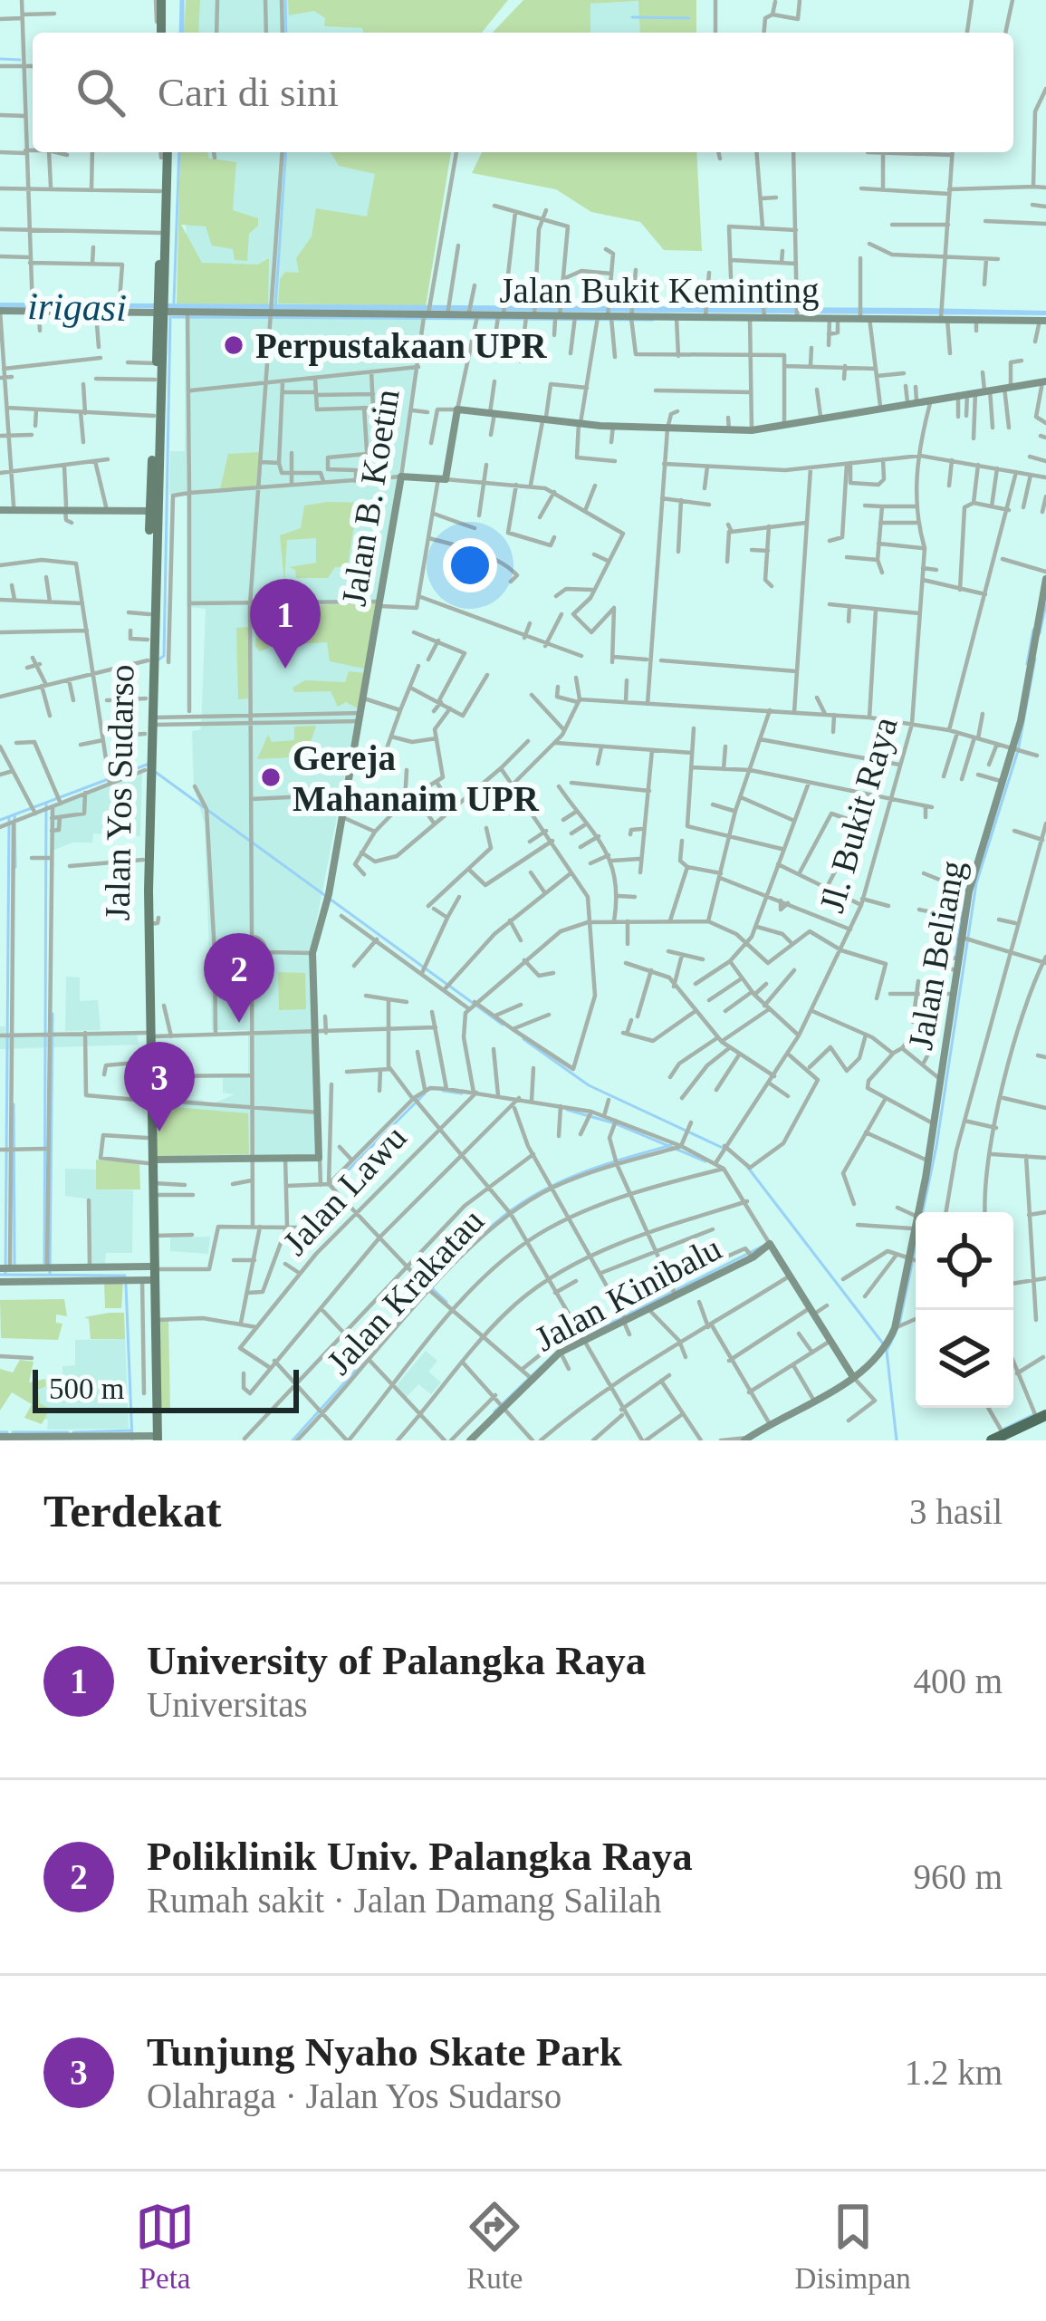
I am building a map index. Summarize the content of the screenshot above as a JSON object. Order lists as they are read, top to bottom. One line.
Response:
{"streets":{"main road":["Jalan Yos Sudarso"],"street":["Jalan Bukit Keminting","Jalan B. Koetin","Jl. Bukit Raya","Jalan Beliang","Jalan Lawu","Jalan Krakatau","Jalan Kinibalu"]},"crossings":[["Jalan Bukit Keminting","Jalan B. Koetin"],["Jalan Bukit Keminting","Jalan Yos Sudarso"]],"water":["irigasi"],"places":["Perpustakaan UPR","Gereja Mahanaim UPR"],"scale_bar":"500 m","page":{"search":"Cari di sini","pins":["1","2","3"],"scale":"500 m","heading":["Terdekat","3 hasil"],"list":[{"mark":"1","name":"University of Palangka Raya","note":"Universitas","value":"400 m"},{"mark":"2","name":"Poliklinik Univ. Palangka Raya","note":"Rumah sakit · Jalan Damang Salilah","value":"960 m"},{"mark":"3","name":"Tunjung Nyaho Skate Park","note":"Olahraga · Jalan Yos Sudarso","value":"1.2 km"}],"nav":["Peta","Rute","Disimpan"]}}
